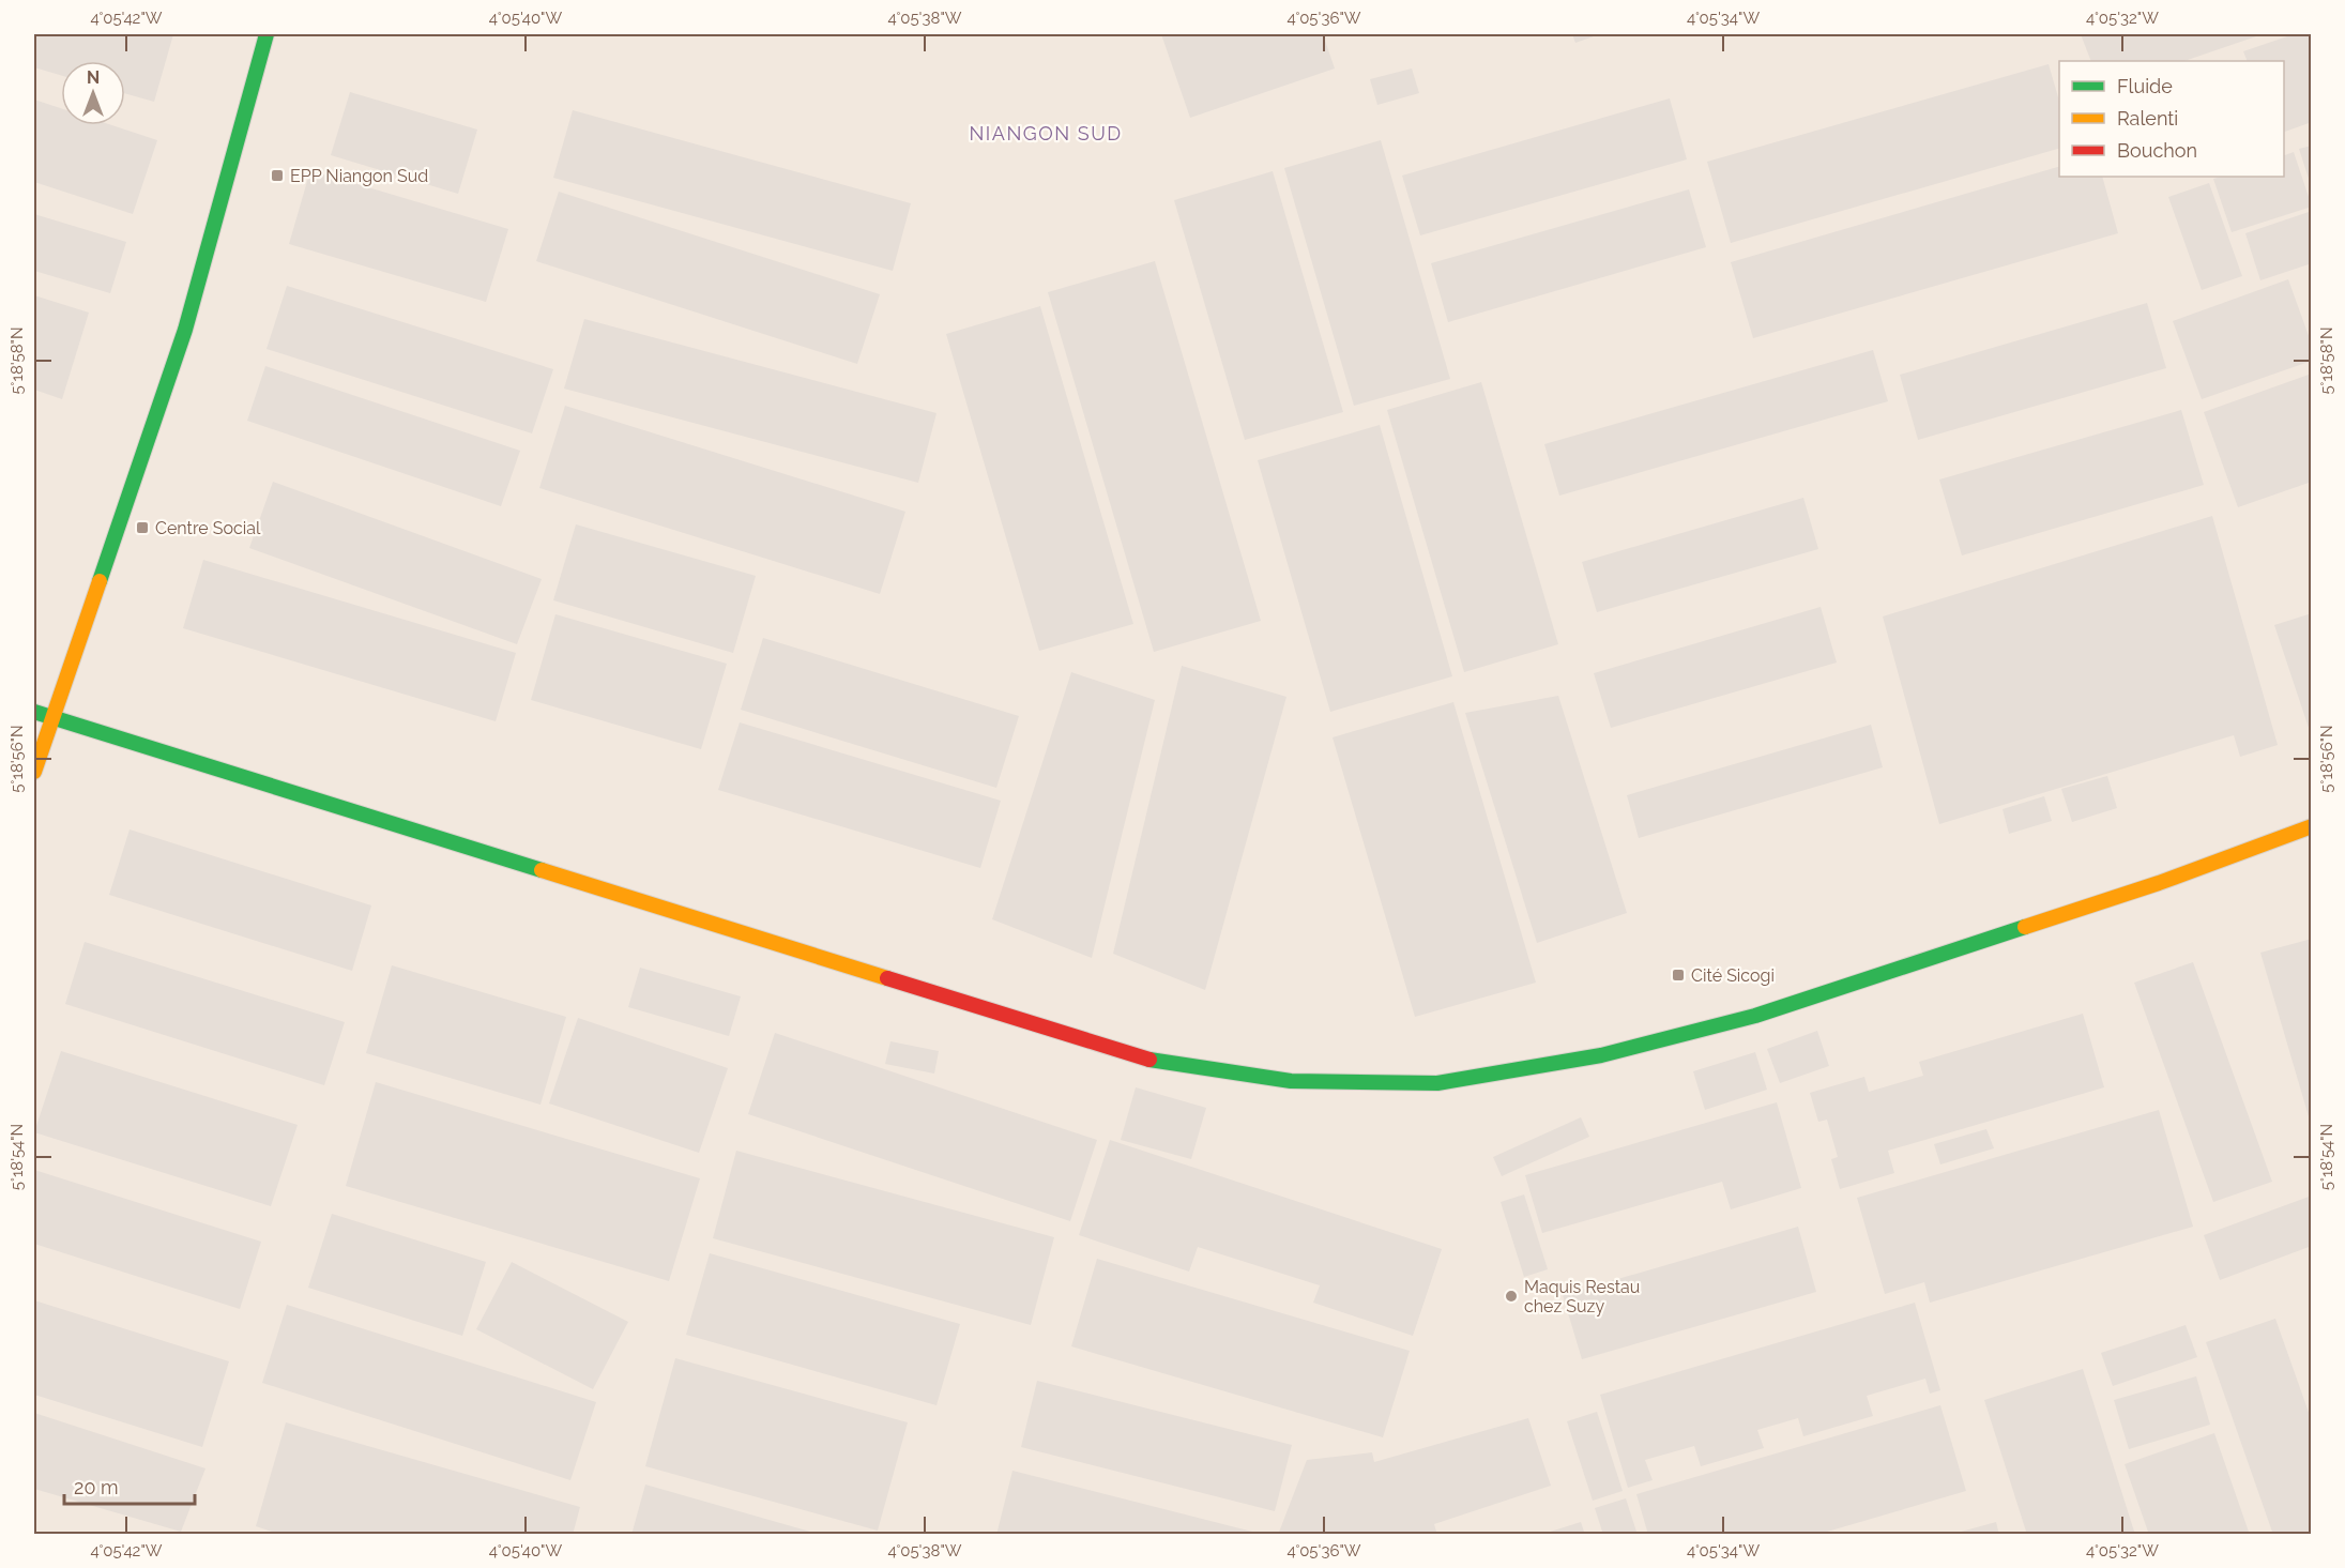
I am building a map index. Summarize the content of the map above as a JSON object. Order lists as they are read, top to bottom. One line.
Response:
{"districts":["NIANGON SUD"],"places":{"transit":["EPP Niangon Sud","Centre Social","Cité Sicogi"],"other":["Maquis Restau chez Suzy"]},"legend":["Fluide","Ralenti","Bouchon"],"scale_bar":"20 m","north":"top","coordinates":["4°05'42\"W","4°05'40\"W","4°05'38\"W","4°05'36\"W","4°05'34\"W","4°05'32\"W","5°18'58\"N","5°18'56\"N","5°18'54\"N"]}
